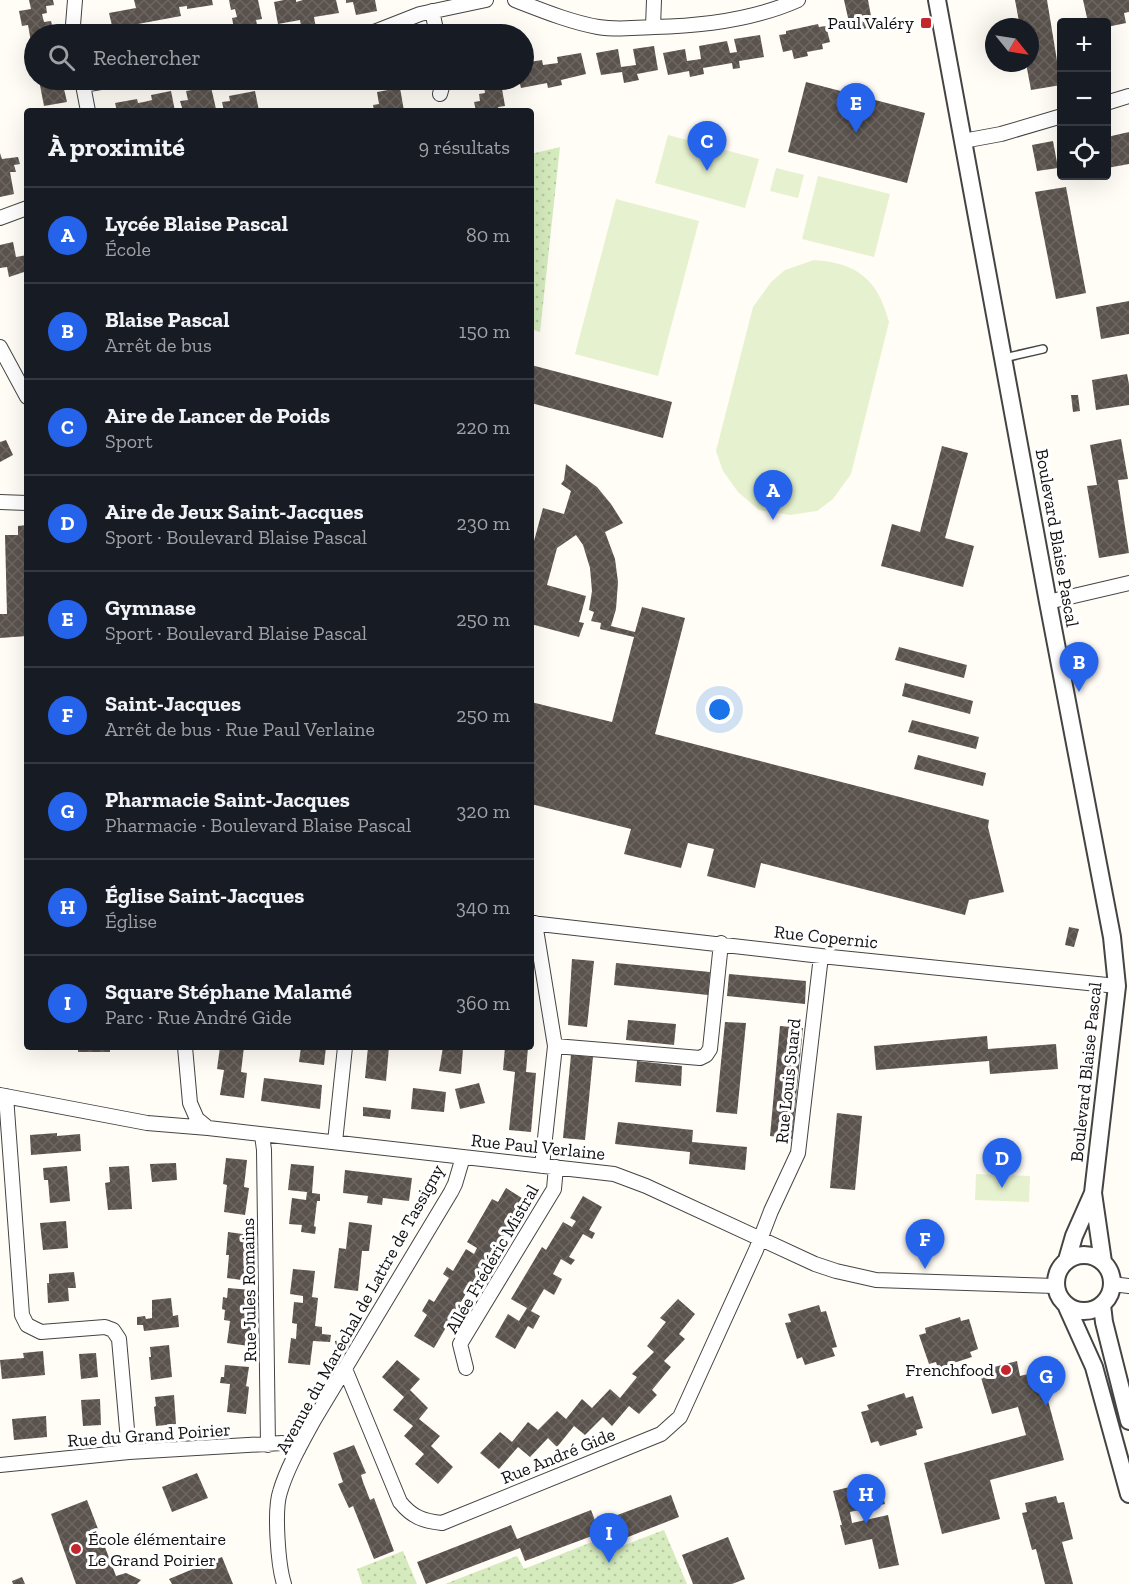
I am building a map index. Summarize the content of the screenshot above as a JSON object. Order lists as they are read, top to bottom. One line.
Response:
{"streets":{"street":["Boulevard Blaise Pascal","Rue Copernic","Rue Louis Suard","Rue Paul Verlaine","Allée Frédéric Mistral","Rue Jules Romains","Avenue du Maréchal de Lattre de Tassigny","Rue du Grand Poirier","Rue André Gide"]},"crossings":[["Boulevard Blaise Pascal","Rue Copernic"],["Boulevard Blaise Pascal","Rue Paul Verlaine"],["Rue Copernic","Rue Louis Suard"],["Rue Louis Suard","Rue Paul Verlaine"],["Rue Louis Suard","Rue André Gide"],["Rue Paul Verlaine","Allée Frédéric Mistral"],["Rue Paul Verlaine","Rue Jules Romains"],["Rue Paul Verlaine","Avenue du Maréchal de Lattre de Tassigny"],["Rue Paul Verlaine","Rue André Gide"],["Rue Jules Romains","Rue du Grand Poirier"],["Avenue du Maréchal de Lattre de Tassigny","Rue du Grand Poirier"],["Avenue du Maréchal de Lattre de Tassigny","Rue André Gide"]],"places":{"transit":["Paul Valéry"],"other":["Frenchfood","École élémentaire Le Grand Poirier"]},"north":"bottom right","page":{"map_buttons":["+","−"],"search":"Rechercher","pins":["E","C","A","B","D","F","G","H","I"],"heading":["À proximité","9 résultats"],"list":[{"mark":"A","name":"Lycée Blaise Pascal","note":"École","value":"80 m"},{"mark":"B","name":"Blaise Pascal","note":"Arrêt de bus","value":"150 m"},{"mark":"C","name":"Aire de Lancer de Poids","note":"Sport","value":"220 m"},{"mark":"D","name":"Aire de Jeux Saint-Jacques","note":"Sport · Boulevard Blaise Pascal","value":"230 m"},{"mark":"E","name":"Gymnase","note":"Sport · Boulevard Blaise Pascal","value":"250 m"},{"mark":"F","name":"Saint-Jacques","note":"Arrêt de bus · Rue Paul Verlaine","value":"250 m"},{"mark":"G","name":"Pharmacie Saint-Jacques","note":"Pharmacie · Boulevard Blaise Pascal","value":"320 m"},{"mark":"H","name":"Église Saint-Jacques","note":"Église","value":"340 m"},{"mark":"I","name":"Square Stéphane Malamé","note":"Parc · Rue André Gide","value":"360 m"}]}}
